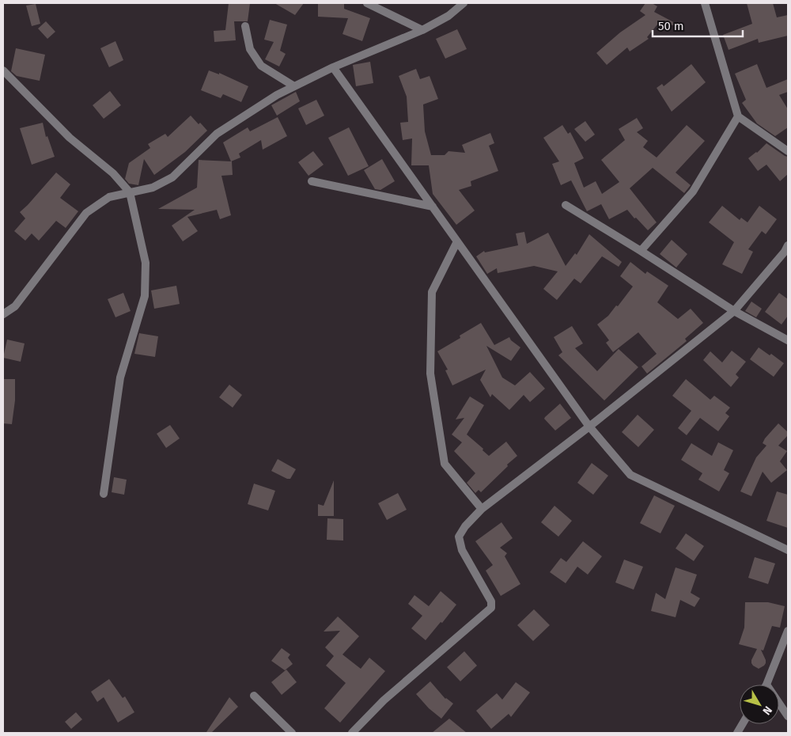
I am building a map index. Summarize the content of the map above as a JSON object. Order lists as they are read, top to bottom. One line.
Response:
{"scale_bar":"50 m","north":"bottom right"}
